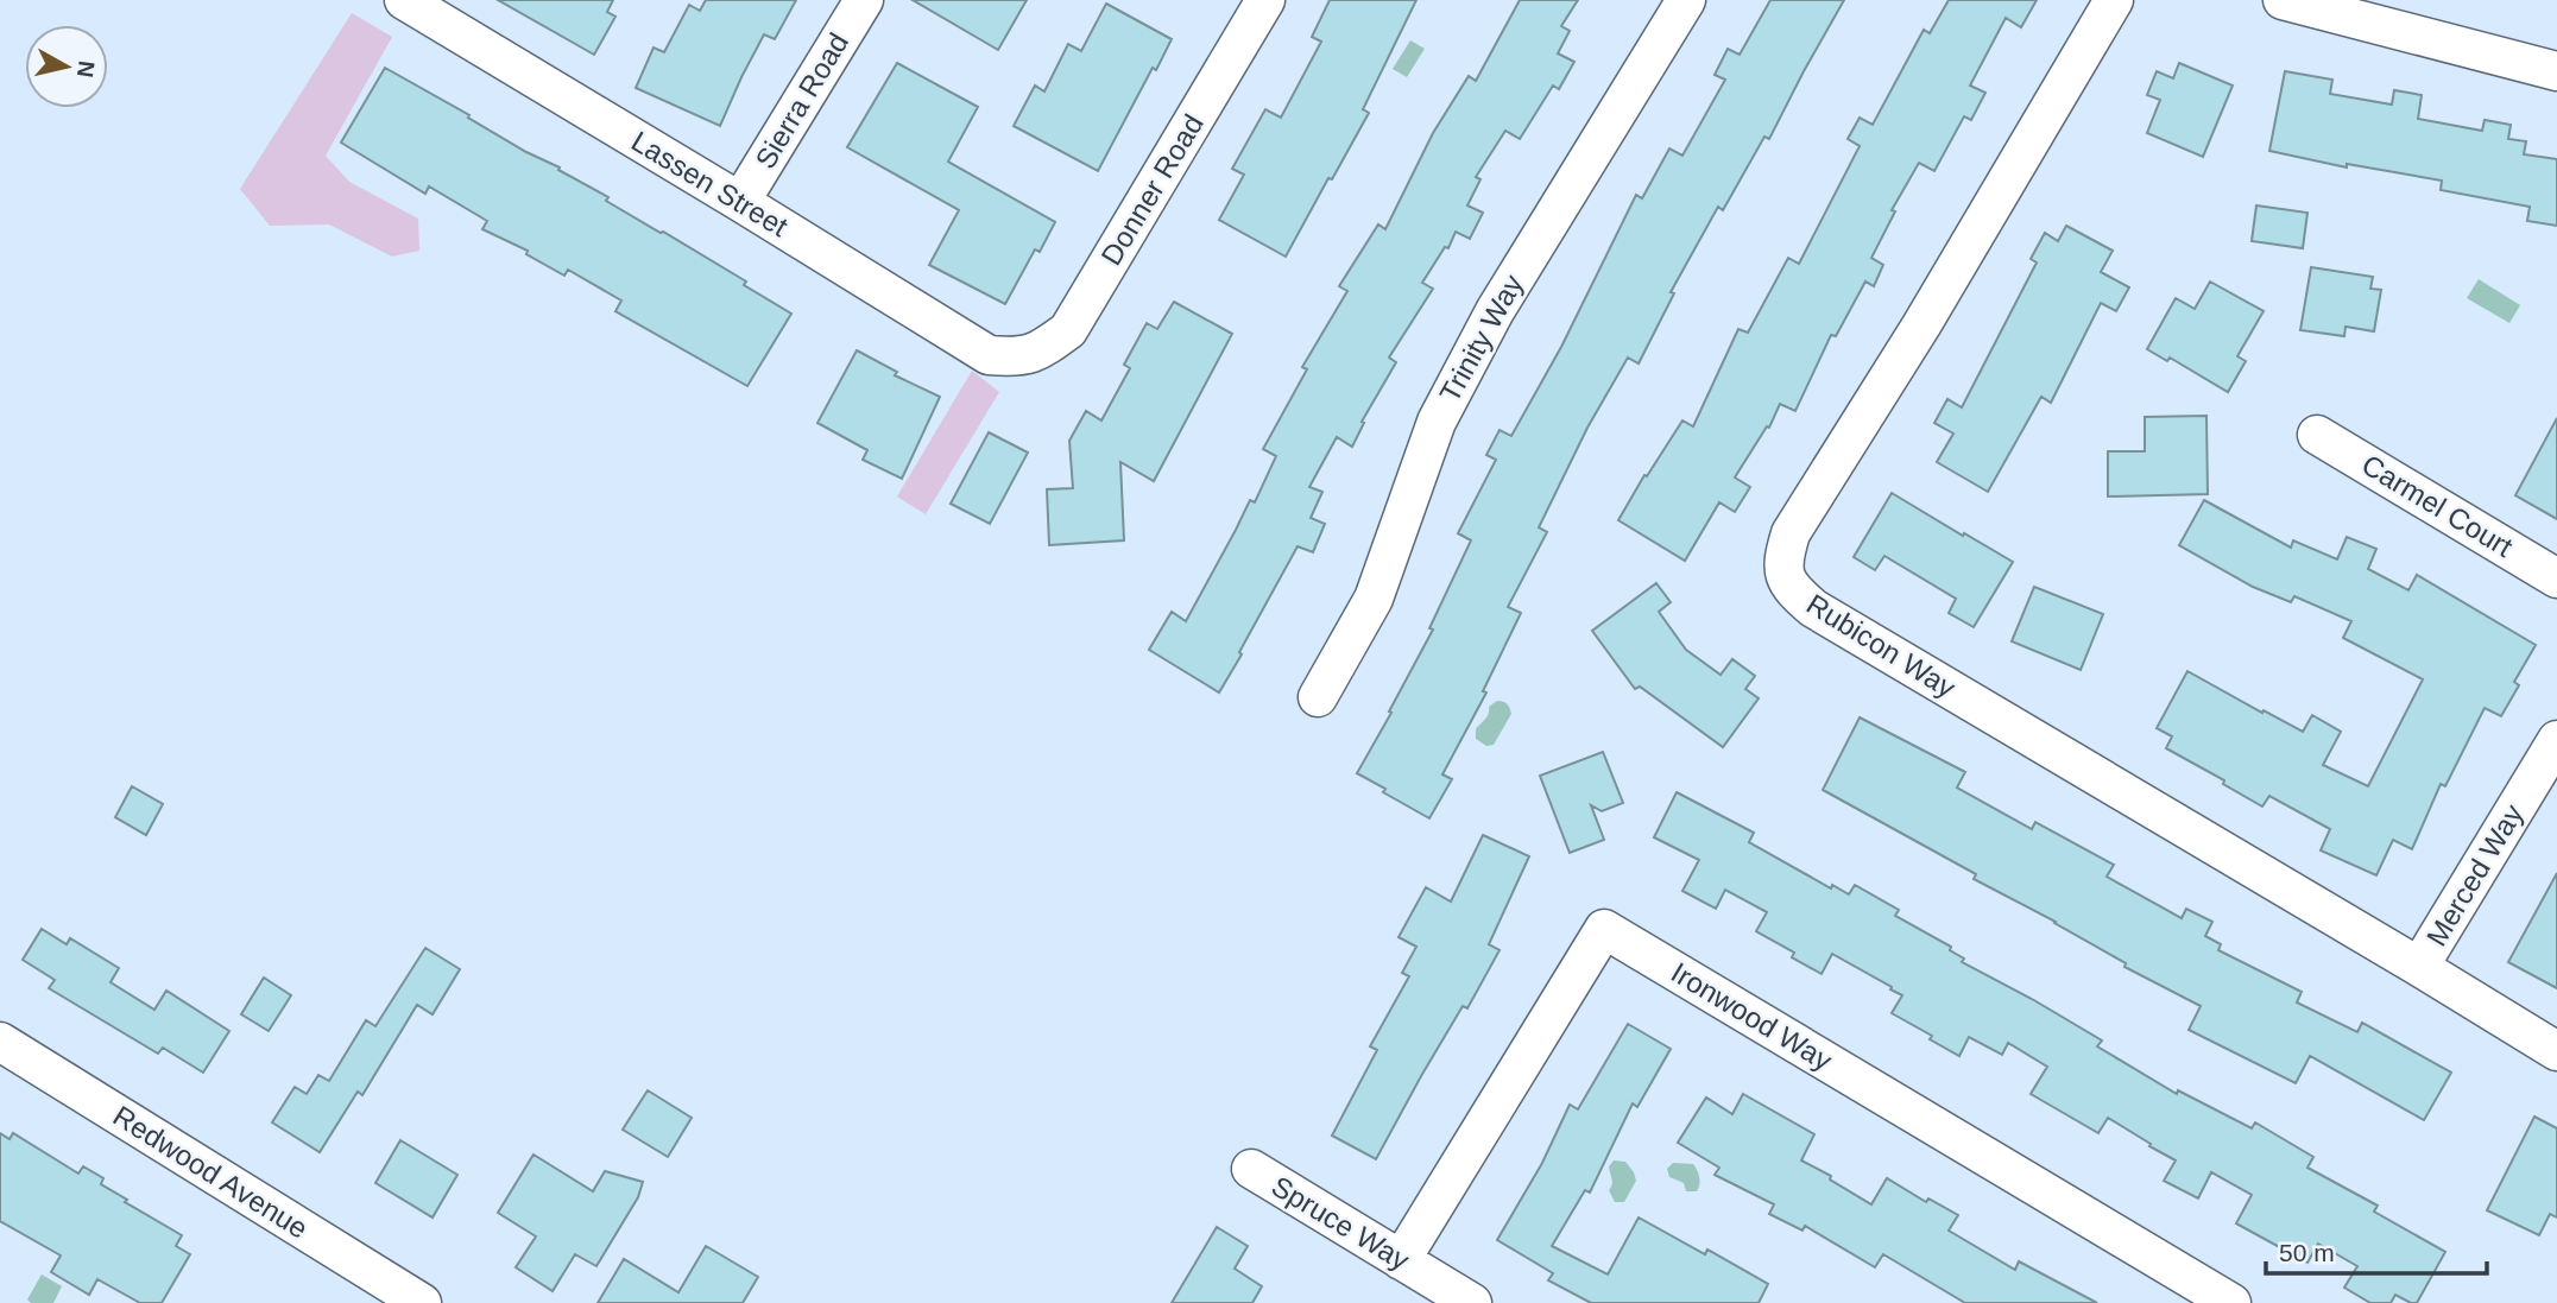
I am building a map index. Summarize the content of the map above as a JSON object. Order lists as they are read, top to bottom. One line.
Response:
{"streets":{"street":["Sierra Road","Lassen Street","Donner Road","Trinity Way","Carmel Court","Rubicon Way","Merced Way","Ironwood Way","Redwood Avenue","Spruce Way"]},"crossings":[["Sierra Road","Lassen Street"],["Lassen Street","Donner Road"],["Rubicon Way","Merced Way"],["Ironwood Way","Spruce Way"]],"scale_bar":"50 m","north":"right"}
